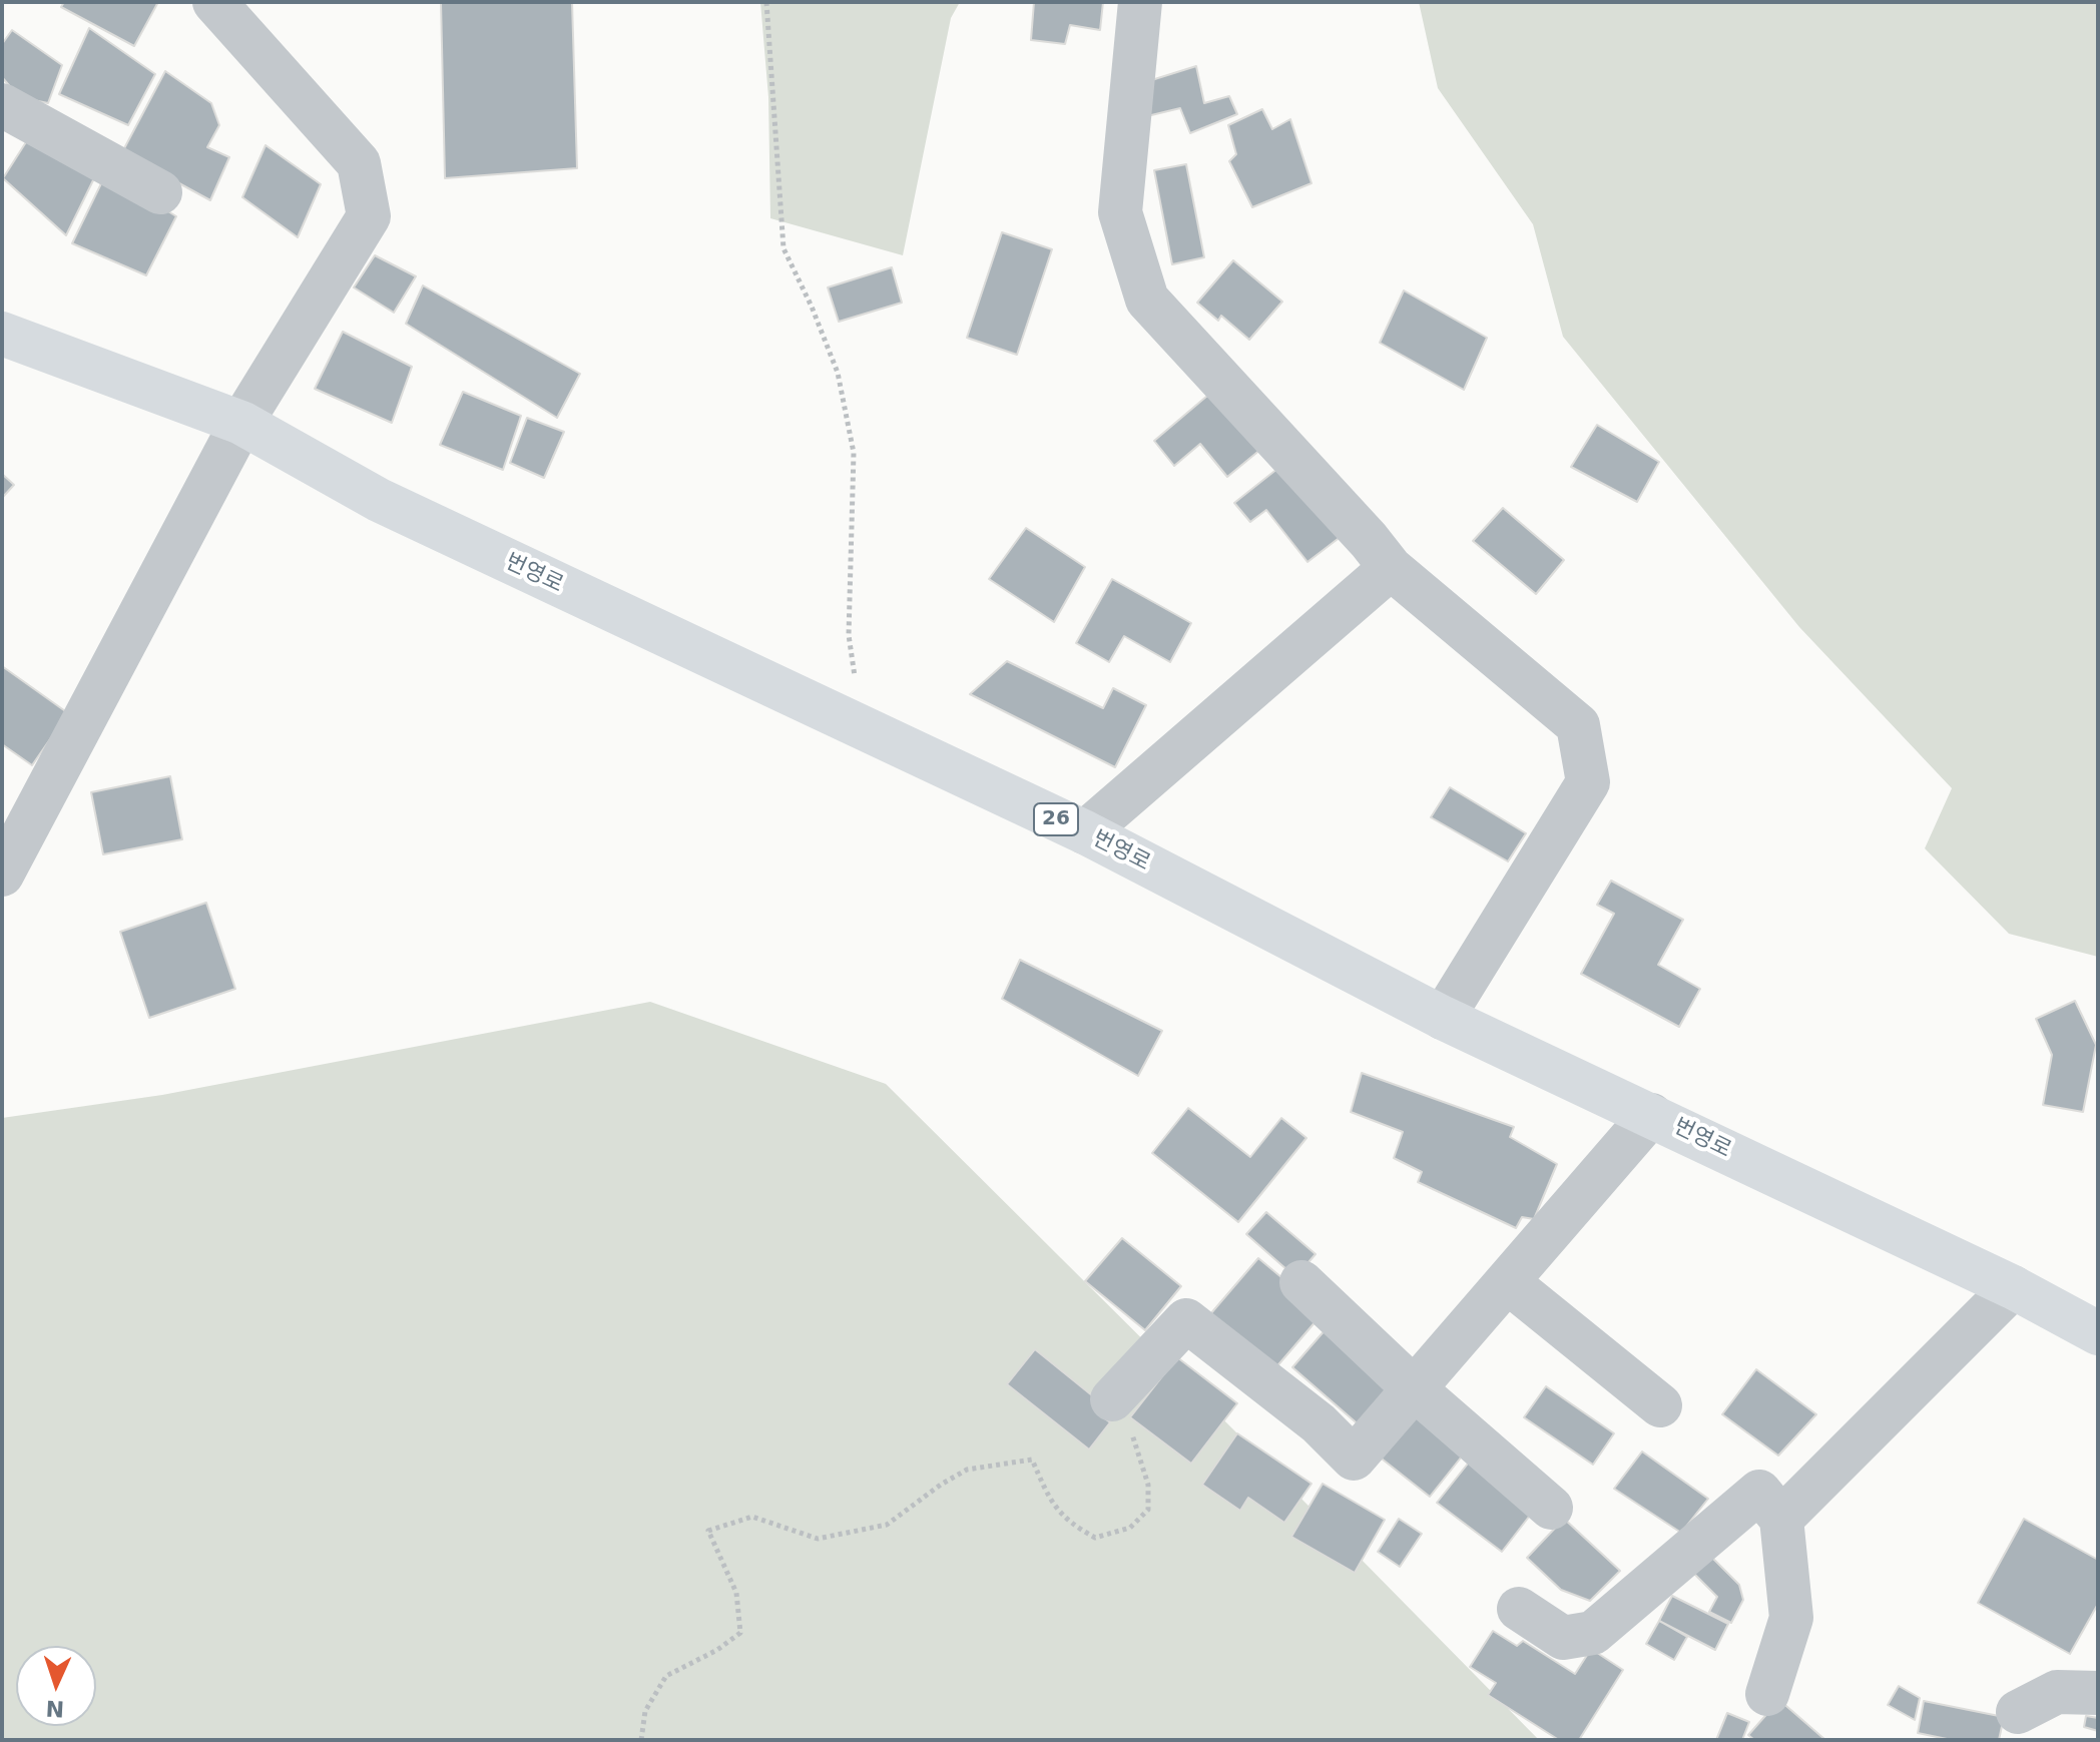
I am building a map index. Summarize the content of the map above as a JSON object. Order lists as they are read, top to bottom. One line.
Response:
{"streets":{"main road":["번영로","26"]},"north":"bottom"}
